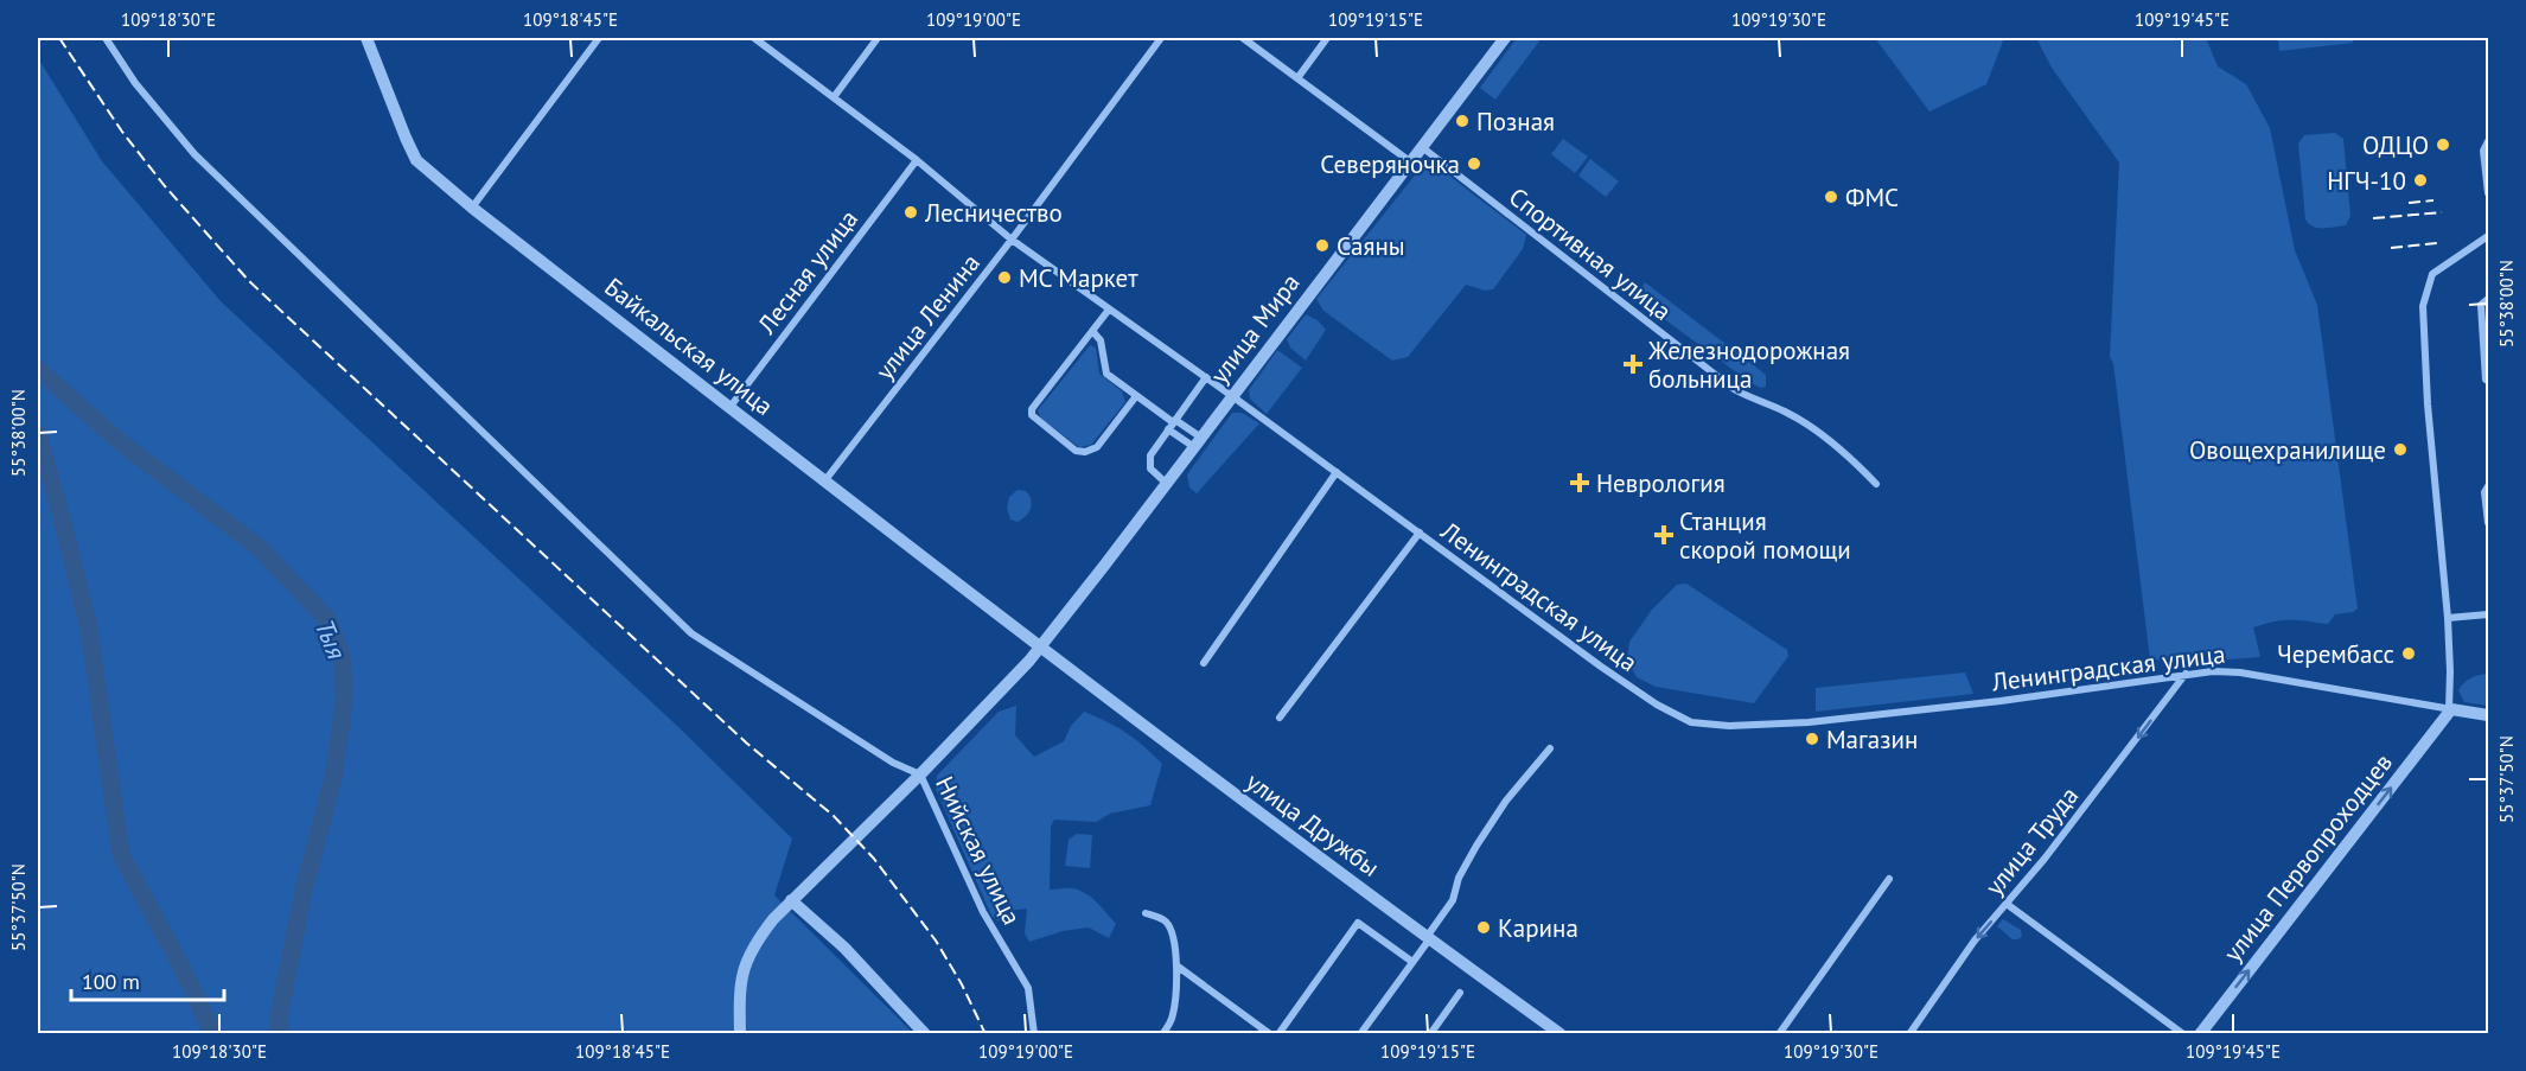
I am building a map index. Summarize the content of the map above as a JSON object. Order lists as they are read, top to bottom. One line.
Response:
{"streets":{"street":["Спортивная улица","Лесная улица","улица Ленина","улица Мира","Байкальская улица","Ленинградская улица","улица Дружбы","улица Труда","Нийская улица","улица Первопроходцев"]},"crossings":[["Спортивная улица","улица Мира"],["Лесная улица","Байкальская улица"],["Лесная улица","Ленинградская улица"],["улица Ленина","Байкальская улица"],["улица Ленина","Ленинградская улица"],["улица Мира","Байкальская улица"],["улица Мира","Ленинградская улица"],["улица Мира","улица Дружбы"],["улица Мира","Нийская улица"],["Байкальская улица","улица Дружбы"],["Ленинградская улица","улица Труда"],["Ленинградская улица","улица Первопроходцев"]],"one_way":["улица Труда","улица Первопроходцев"],"water":["Тыя"],"places":{"other":["Позная","ОДЦО","Северяночка","НГЧ-10","ФМС","Лесничество","Саяны","МС Маркет","Овощехранилище","Черембасс","Магазин","Карина"],"health":["Железнодорожная больница","Неврология","Станция скорой помощи"]},"scale_bar":"100 m","coordinates":["109°18'30\"E","109°18'45\"E","109°19'00\"E","109°19'15\"E","109°19'30\"E","109°19'45\"E","55°38'00\"N","55°37'50\"N"]}
